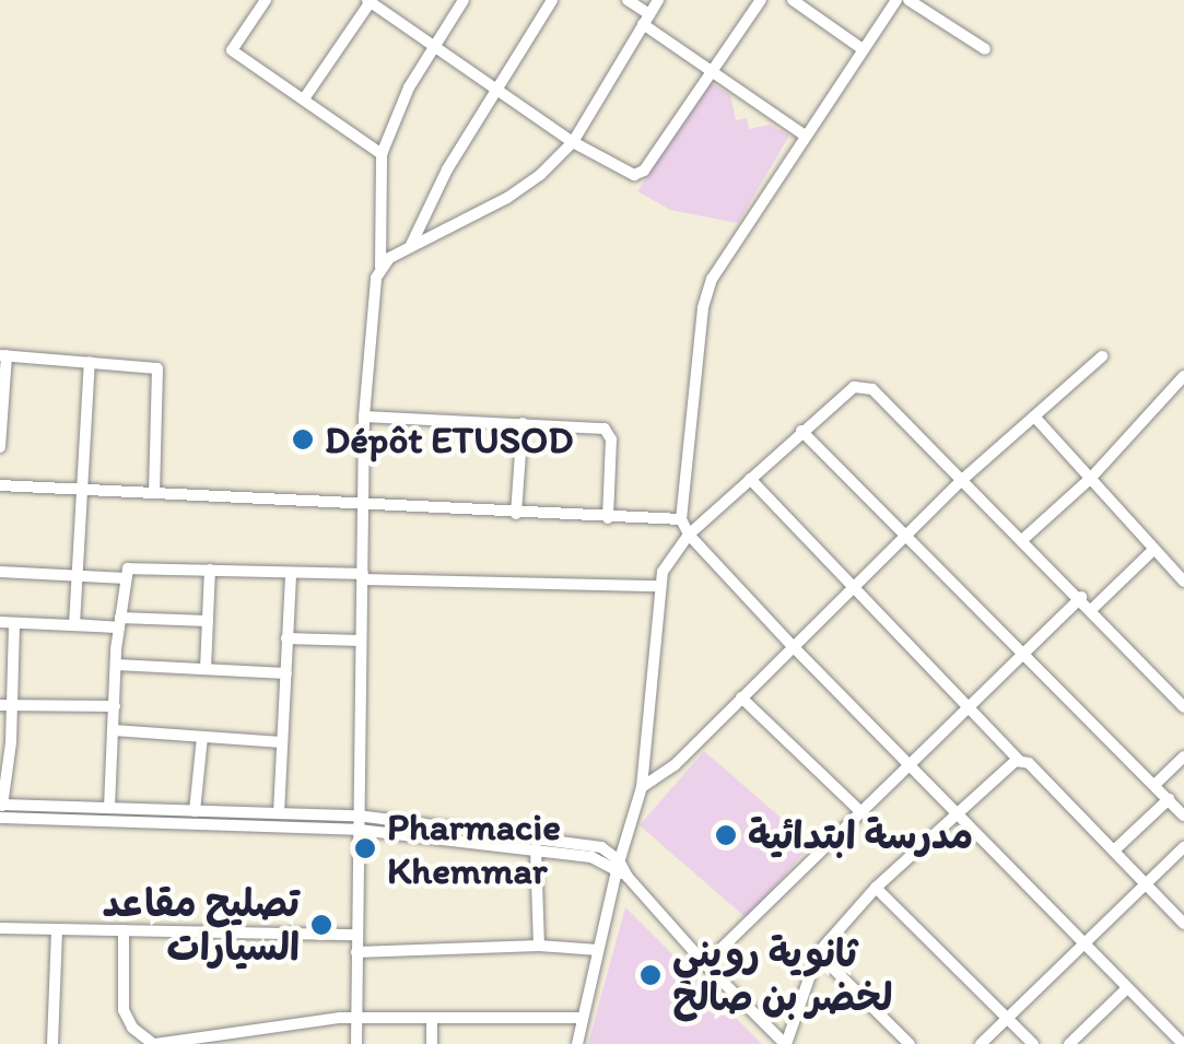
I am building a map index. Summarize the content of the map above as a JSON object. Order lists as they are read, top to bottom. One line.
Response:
{"places":["Dépôt ETUSOD","مدرسة ابتدائية","Pharmacie Khemmar","تصليح مقاعد السيارات","ثانوية رويني لخضر بن صالح"]}
